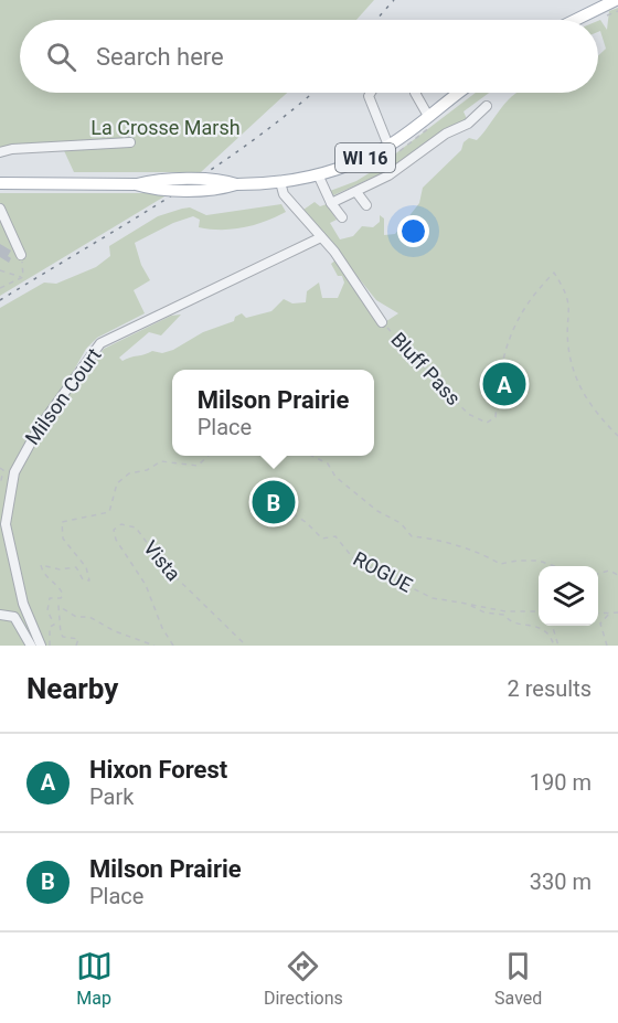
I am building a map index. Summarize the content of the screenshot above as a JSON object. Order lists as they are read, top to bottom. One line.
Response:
{"streets":{"main road":["WI 16"],"street":["Bluff Pass","Milson Court"],"path":["Vista","ROGUE"]},"crossings":[["WI 16","Bluff Pass"],["Bluff Pass","Milson Court"]],"parks":["La Crosse Marsh"],"page":{"search":"Search here","pins":["A","B"],"popup":["Milson Prairie","Place"],"heading":["Nearby","2 results"],"list":[{"mark":"A","name":"Hixon Forest","note":"Park","value":"190 m"},{"mark":"B","name":"Milson Prairie","note":"Place","value":"330 m"}],"nav":["Map","Directions","Saved"]}}
